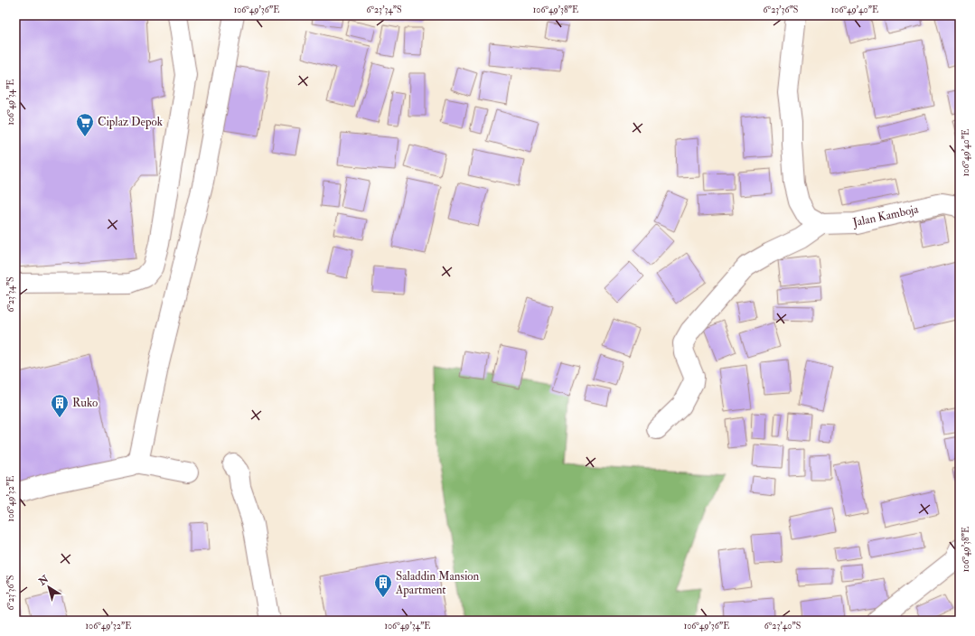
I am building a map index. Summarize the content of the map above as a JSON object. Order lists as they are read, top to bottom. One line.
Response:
{"streets":{"street":["Jalan Kamboja"]},"places":{"supermarket":["Ciplaz Depok"],"building":["Ruko","Saladdin Mansion Apartment"]},"north":"top left","coordinates":["106°49'36\"E","6°23'34\"S","106°49'38\"E","6°23'36\"S","106°49'40\"E","106°49'34\"E","106°49'32\"E","6°23'40\"S"]}
